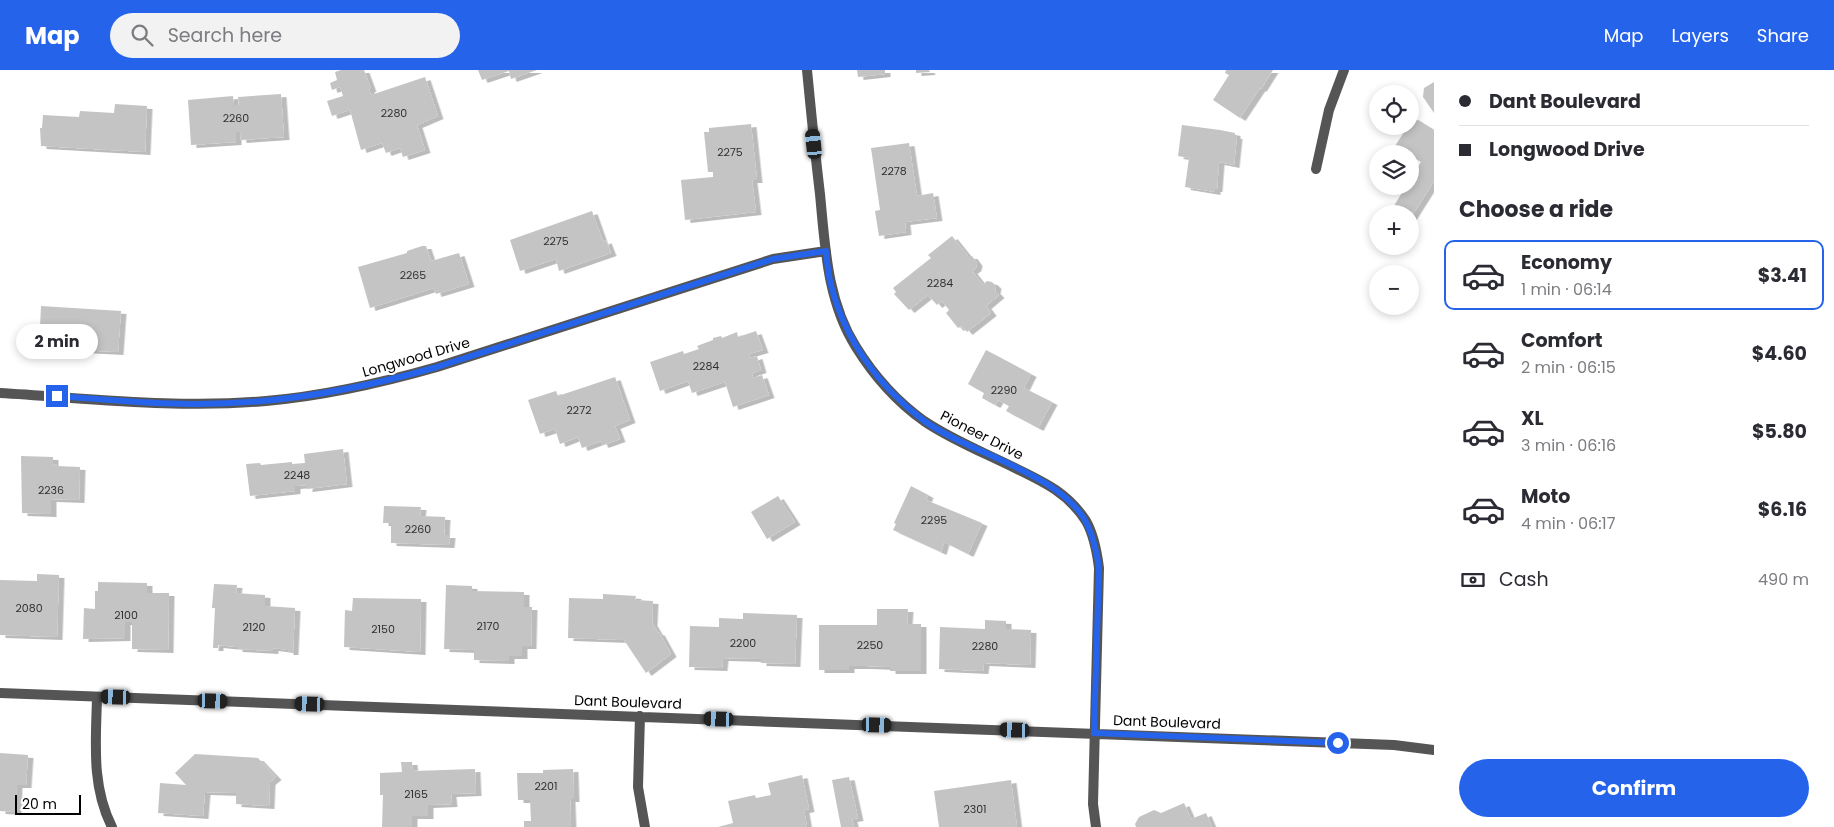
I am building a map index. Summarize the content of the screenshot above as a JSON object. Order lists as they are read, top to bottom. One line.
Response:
{"streets":{"street":["Longwood Drive","Pioneer Drive","Dant Boulevard"]},"crossings":[["Longwood Drive","Pioneer Drive"],["Pioneer Drive","Dant Boulevard"]],"house_numbers":["2280","2260","2275","2278","2275","2265","2284","2284","2290","2272","2248","2236","2295","2260","2080","2100","2170","2120","2150","2200","2250","2280","2201","2165","2301"],"scale_bar":"20 m","page":{"header":"Map","search":"Search here","nav":["Map","Layers","Share"],"banner":["Dant Boulevard","Longwood Drive"],"map_buttons":["+","−"],"heading":"Choose a ride","list":[{"name":"Economy","note":"1 min · 06:14","value":"$3.41"},{"name":"Comfort","note":"2 min · 06:15","value":"$4.60"},{"name":"XL","note":"3 min · 06:16","value":"$5.80"},{"name":"Moto","note":"4 min · 06:17","value":"$6.16"}],"bubble":"2 min","pay":["Cash","490 m"],"buttons":"Confirm","scale":"20 m"}}
